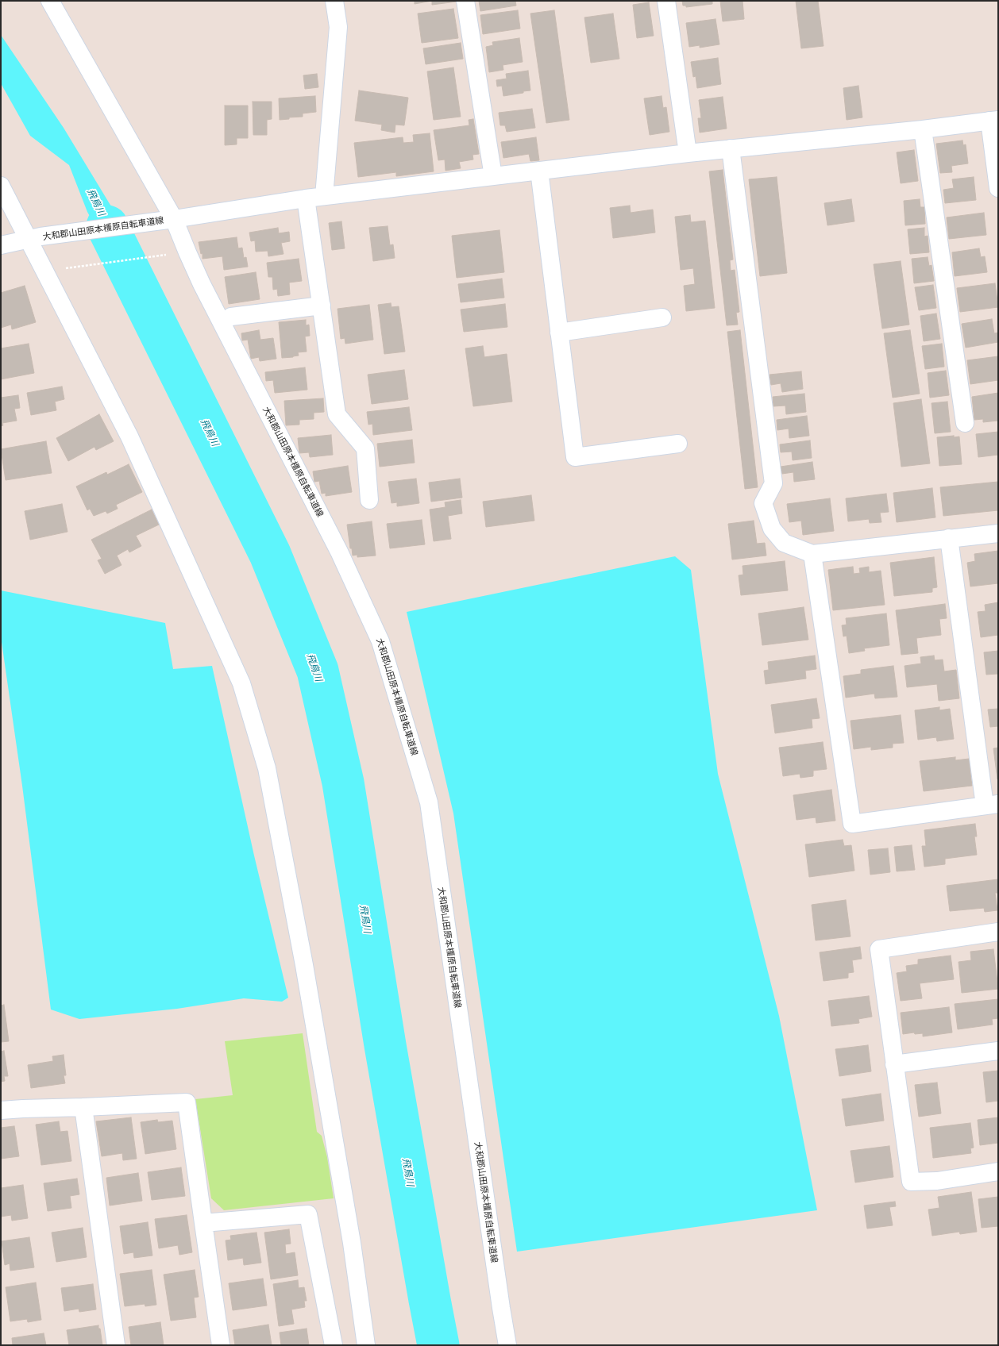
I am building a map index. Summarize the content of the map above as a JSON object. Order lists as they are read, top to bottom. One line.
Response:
{"streets":{"street":["大和郡山田原本橿原自転車道線"]},"water":["飛鳥川"]}
